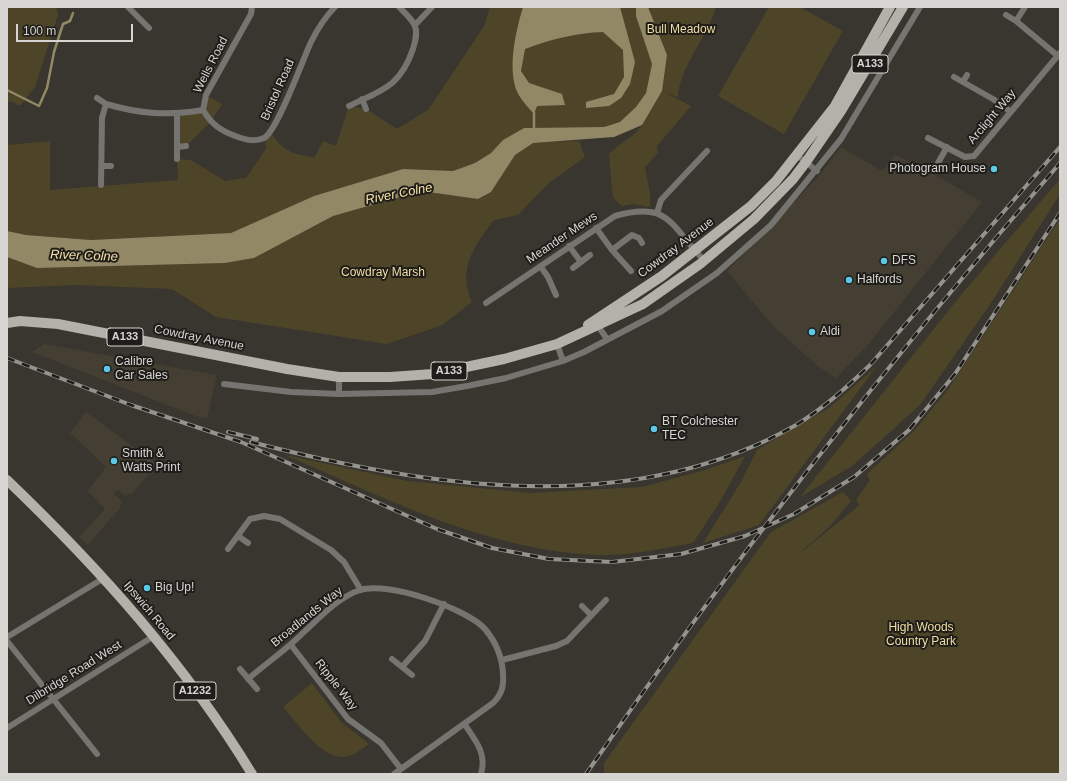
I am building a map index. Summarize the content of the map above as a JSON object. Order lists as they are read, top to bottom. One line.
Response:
{"streets":{"main road":["A133","Cowdray Avenue","Ipswich Road","A1232"],"street":["Wells Road","Bristol Road","Arclight Way","Meander Mews","Broadlands Way","Dilbridge Road West","Ripple Way"]},"crossings":[["Wells Road","Bristol Road"],["Ipswich Road","Dilbridge Road West"],["Broadlands Way","Ripple Way"]],"water":["River Colne"],"parks":["Bull Meadow","Cowdray Marsh","High Woods Country Park"],"places":["Photogram House","DFS","Halfords","Aldi","Calibre Car Sales","BT Colchester TEC","Smith & Watts Print","Big Up!"],"scale_bar":"100 m"}
